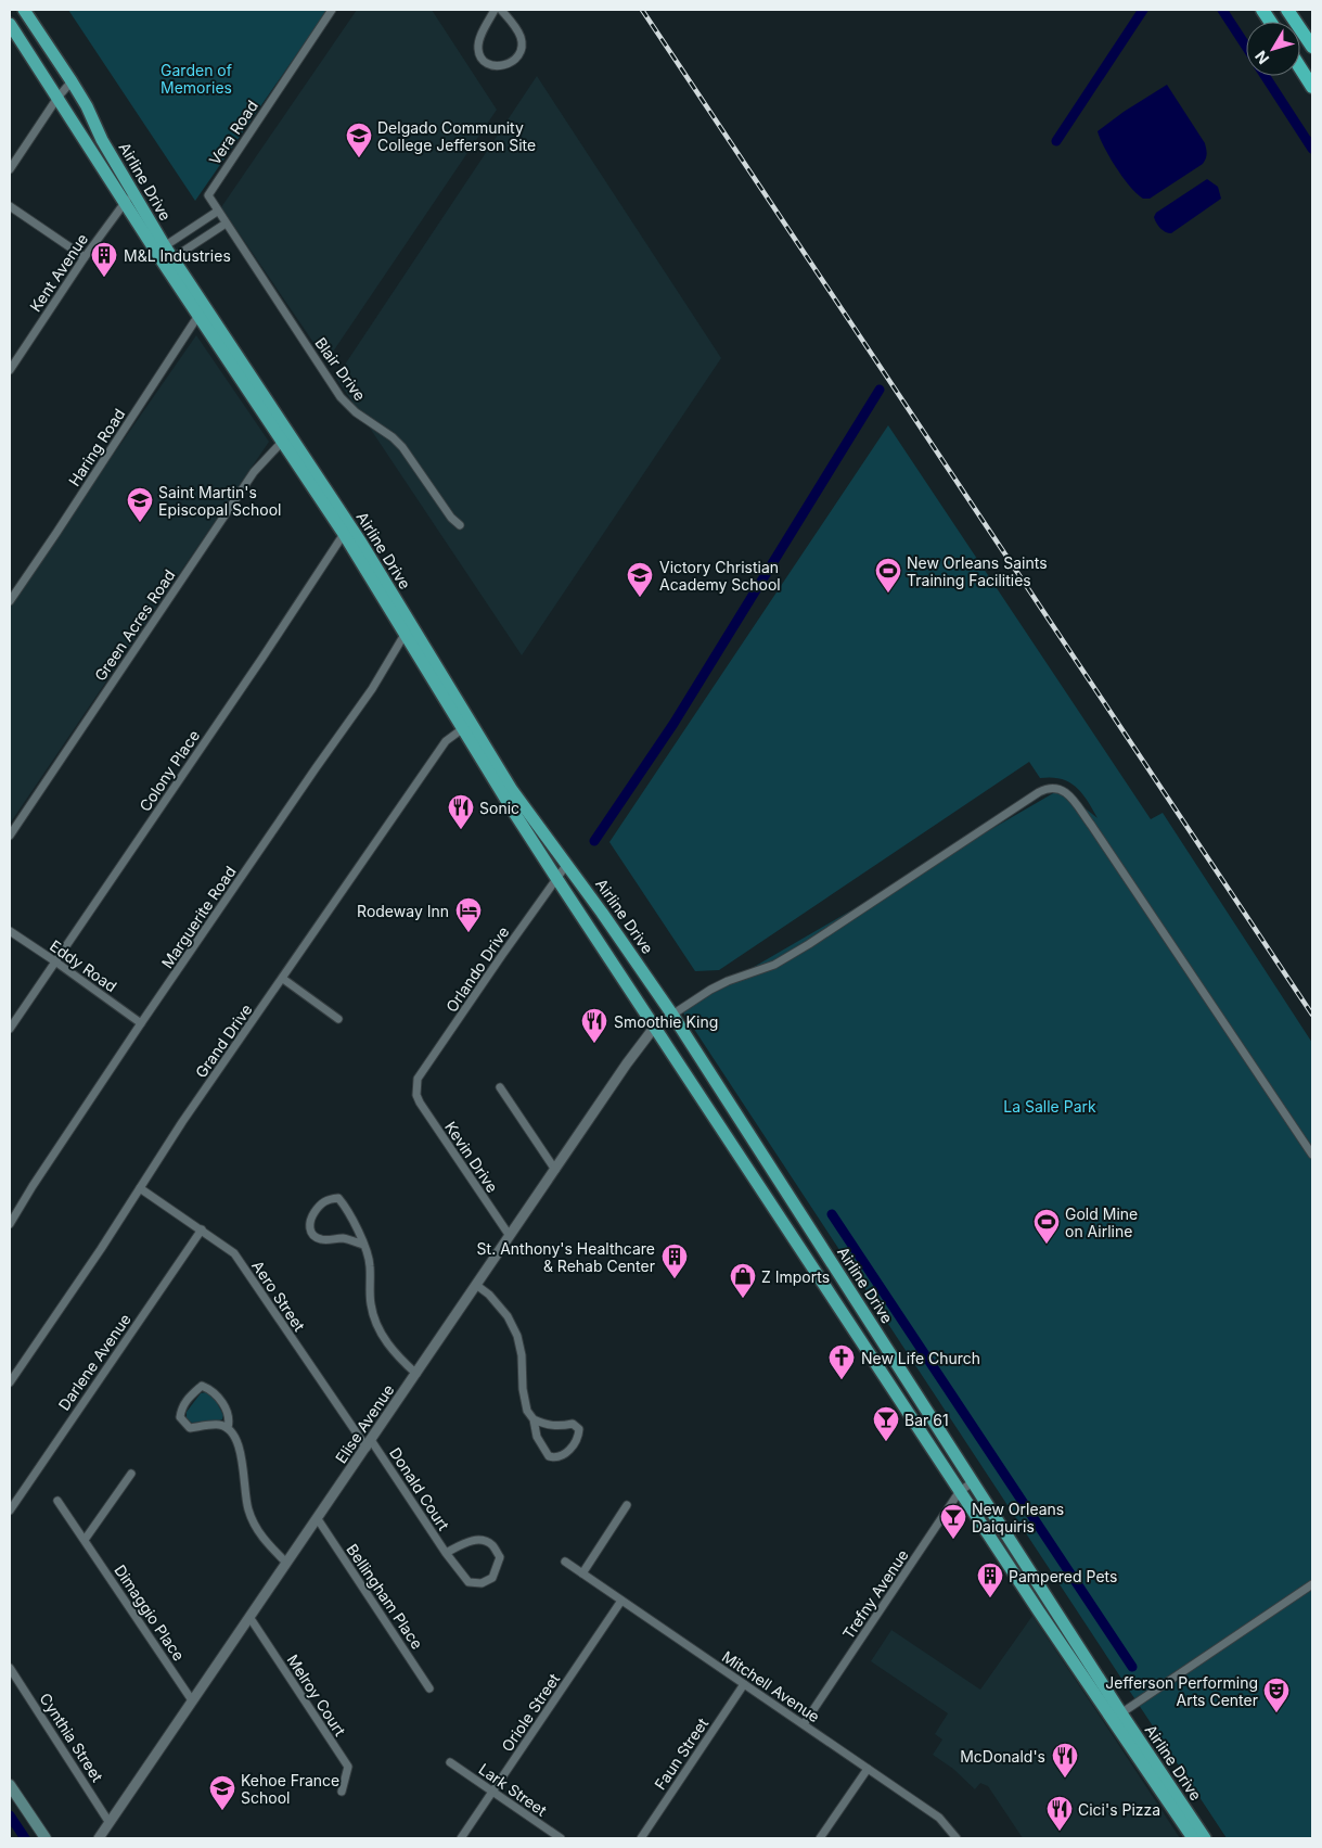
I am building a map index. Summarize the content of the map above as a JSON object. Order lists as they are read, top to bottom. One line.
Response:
{"streets":{"highway":["Airline Drive"],"street":["Vera Road","Kent Avenue","Blair Drive","Haring Road","Green Acres Road","Colony Place","Marguerite Road","Eddy Road","Orlando Drive","Grand Drive","Kevin Drive","Aero Street","Darlene Avenue","Elise Avenue","Donald Court","Trefny Avenue","Bellingham Place","Dimaggio Place","Mitchell Avenue","Melroy Court","Oriole Street","Cynthia Street","Faun Street","Lark Street"]},"crossings":[["Vera Road","Blair Drive"],["Airline Drive","Kent Avenue"],["Airline Drive","Haring Road"],["Airline Drive","Green Acres Road"],["Airline Drive","Colony Place"],["Airline Drive","Marguerite Road"],["Airline Drive","Orlando Drive"],["Airline Drive","Grand Drive"],["Airline Drive","Elise Avenue"],["Airline Drive","Trefny Avenue"],["Colony Place","Eddy Road"],["Marguerite Road","Eddy Road"],["Orlando Drive","Kevin Drive"],["Grand Drive","Aero Street"],["Kevin Drive","Elise Avenue"],["Aero Street","Darlene Avenue"],["Aero Street","Elise Avenue"],["Aero Street","Donald Court"],["Elise Avenue","Donald Court"],["Elise Avenue","Bellingham Place"],["Elise Avenue","Dimaggio Place"],["Elise Avenue","Melroy Court"],["Elise Avenue","Cynthia Street"],["Trefny Avenue","Mitchell Avenue"],["Mitchell Avenue","Oriole Street"],["Mitchell Avenue","Faun Street"],["Oriole Street","Lark Street"]],"parks":["Garden of Memories","La Salle Park"],"places":{"school or university":["Delgado Community College Jefferson Site","Saint Martin's Episcopal School","Victory Christian Academy School","Kehoe France School"],"building":["M&L Industries","St. Anthony's Healthcare & Rehab Center","Pampered Pets"],"sports":["New Orleans Saints Training Facilities","Gold Mine on Airline"],"restaurant":["Sonic","Smoothie King","McDonald's","Cici's Pizza"],"hotel":["Rodeway Inn"],"shop":["Z Imports"],"church":["New Life Church"],"bar":["Bar 61","New Orleans Daiquiris"],"theatre":["Jefferson Performing Arts Center"]},"north":"bottom left"}
